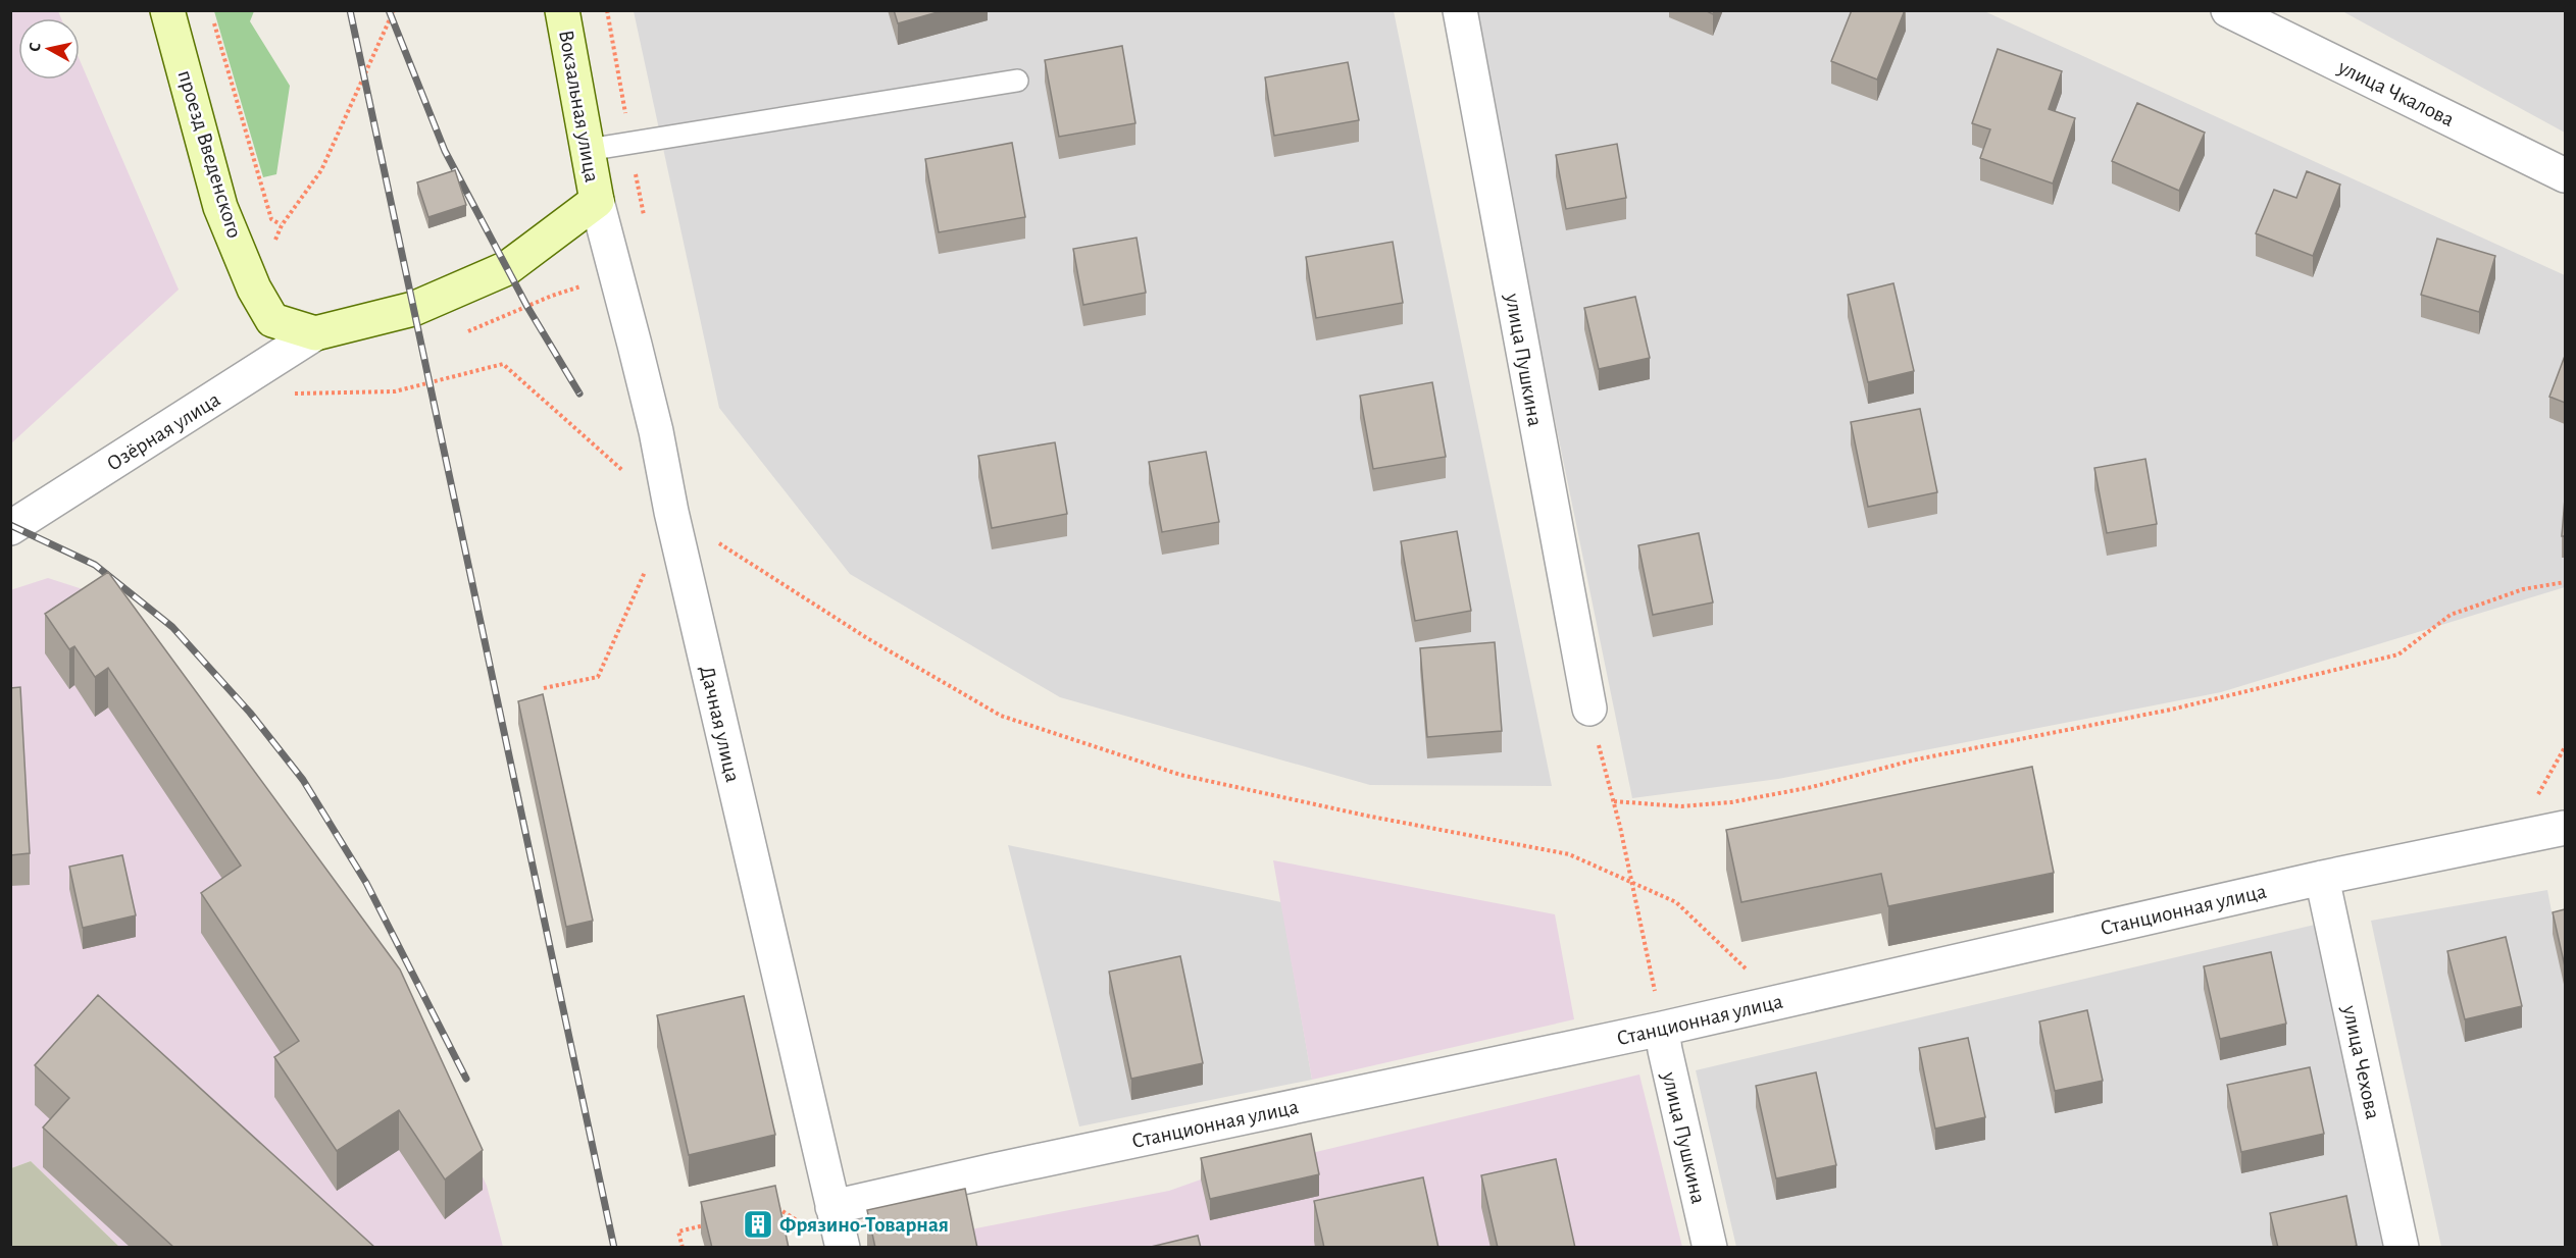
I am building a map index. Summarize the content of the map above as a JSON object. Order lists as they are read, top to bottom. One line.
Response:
{"streets":{"street":["улица Чкалова","Вокзальная улица","проезд Введенского","улица Пушкина","Озёрная улица","Дачная улица","Станционная улица","улица Чехова"]},"crossings":[["Вокзальная улица","Дачная улица"],["проезд Введенского","Озёрная улица"],["улица Пушкина","Станционная улица"],["Дачная улица","Станционная улица"],["Станционная улица","улица Чехова"]],"places":{"building":["Фрязино-Товарная"]},"north":"left"}
